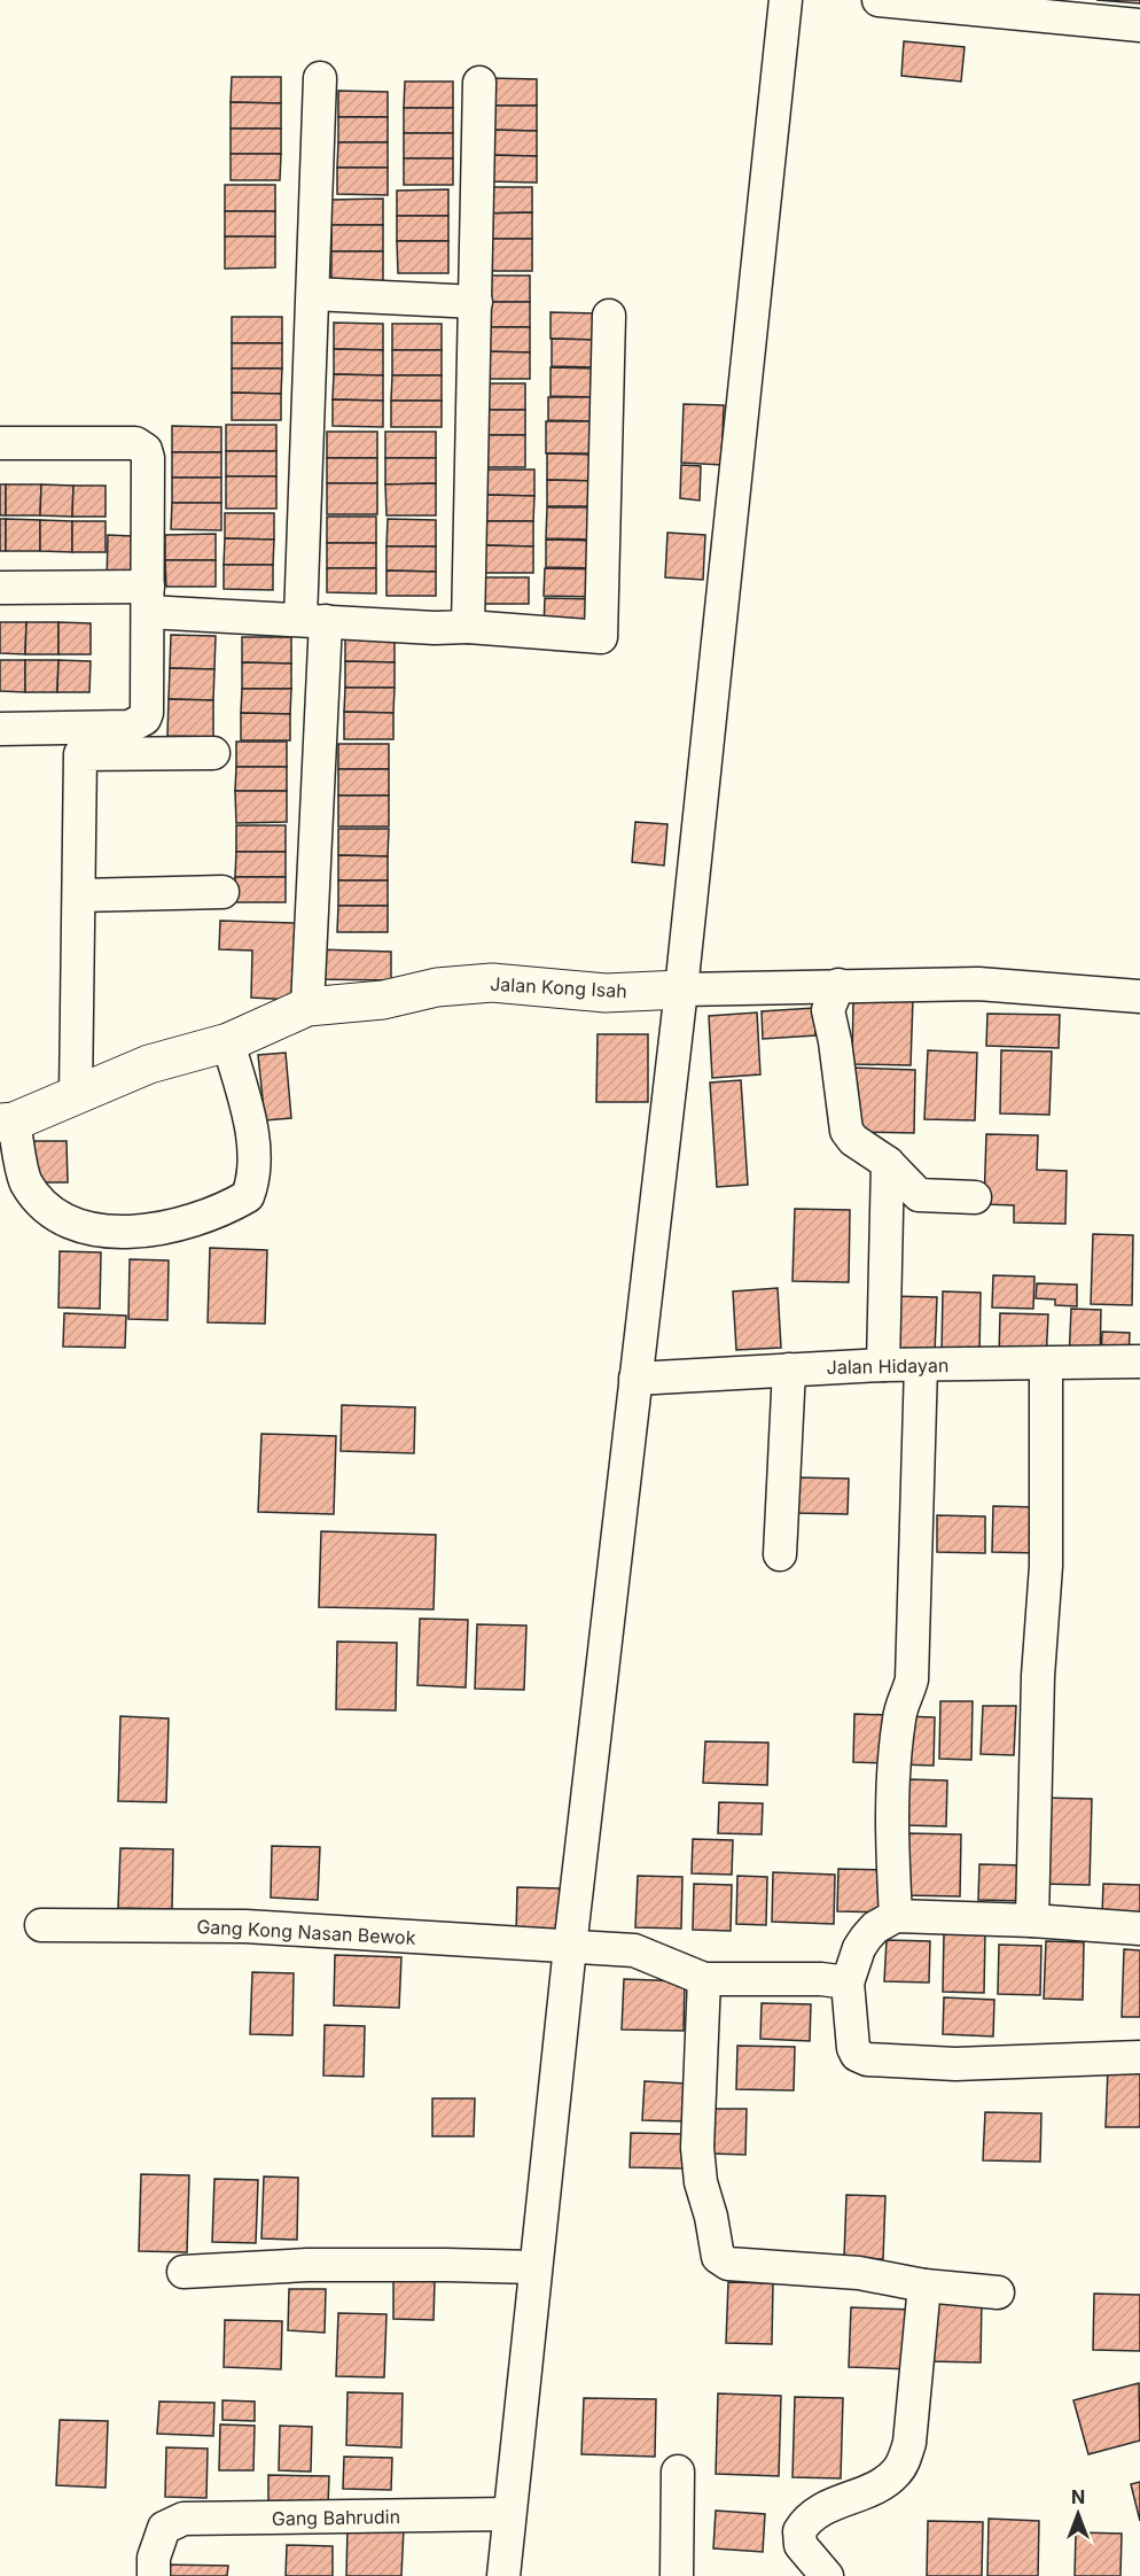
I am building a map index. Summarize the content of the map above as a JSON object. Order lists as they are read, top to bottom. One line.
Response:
{"streets":{"street":["Jalan Kong Isah","Jalan Hidayan","Gang Kong Nasan Bewok","Gang Bahrudin"]},"north":"top"}
